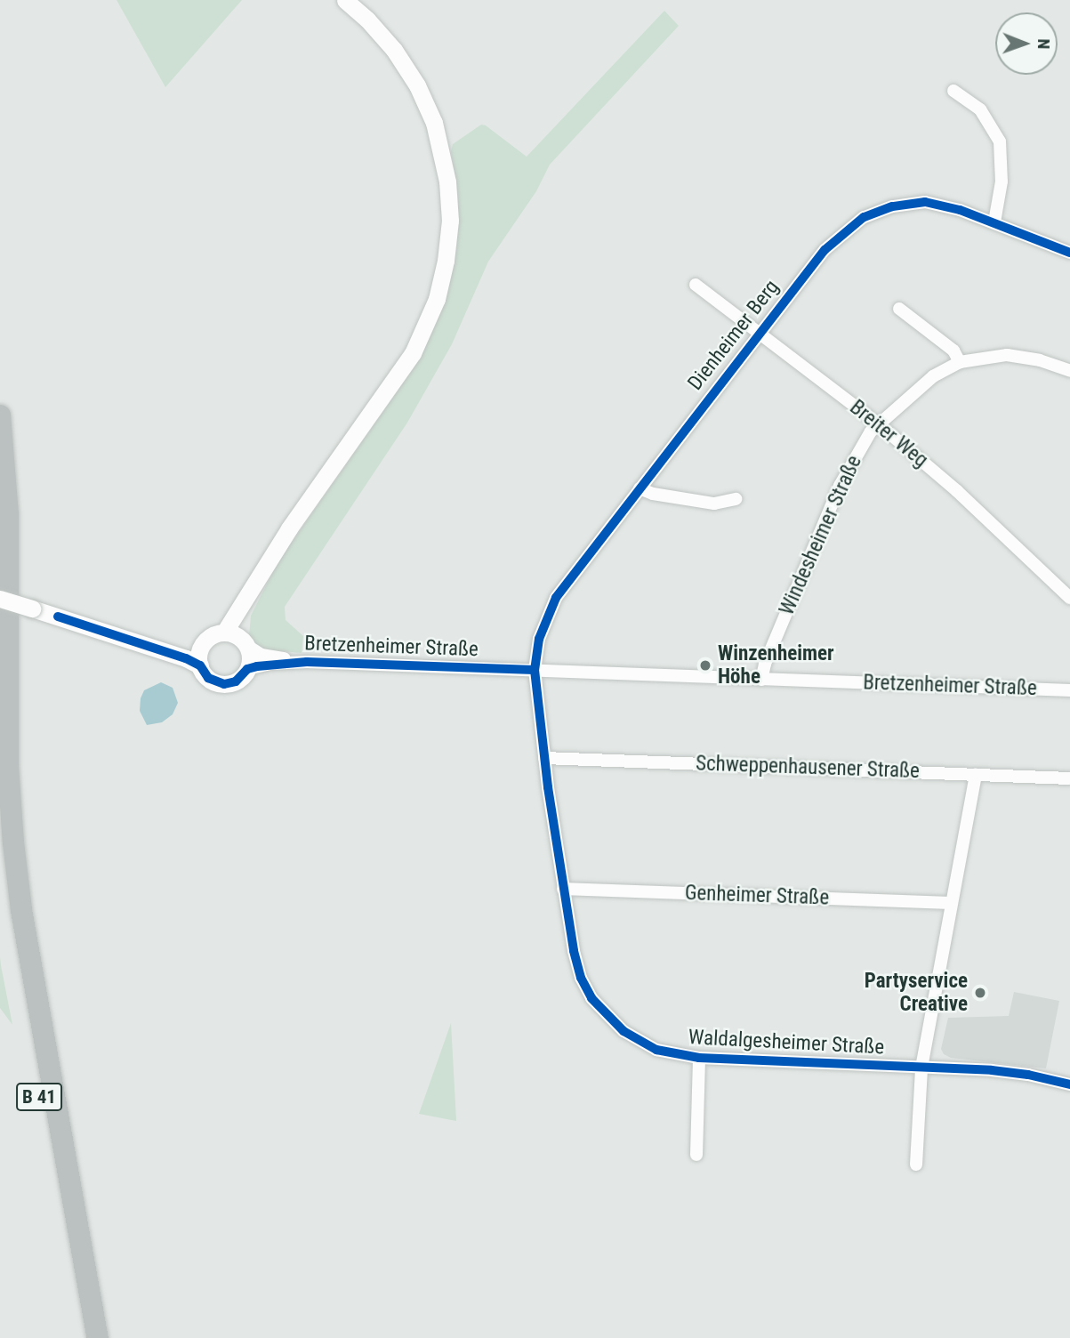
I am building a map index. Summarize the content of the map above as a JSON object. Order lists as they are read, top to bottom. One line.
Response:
{"streets":{"highway":["B 41"],"street":["Dienheimer Berg","Breiter Weg","Windesheimer Straße","Bretzenheimer Straße","Schweppenhausener Straße","Genheimer Straße","Waldalgesheimer Straße"]},"crossings":[["Dienheimer Berg","Breiter Weg"],["Dienheimer Berg","Bretzenheimer Straße"],["Dienheimer Berg","Waldalgesheimer Straße"],["Breiter Weg","Windesheimer Straße"],["Windesheimer Straße","Bretzenheimer Straße"],["Bretzenheimer Straße","Waldalgesheimer Straße"],["Schweppenhausener Straße","Waldalgesheimer Straße"],["Genheimer Straße","Waldalgesheimer Straße"]],"places":["Winzenheimer Höhe","Partyservice Creative"],"north":"right"}
